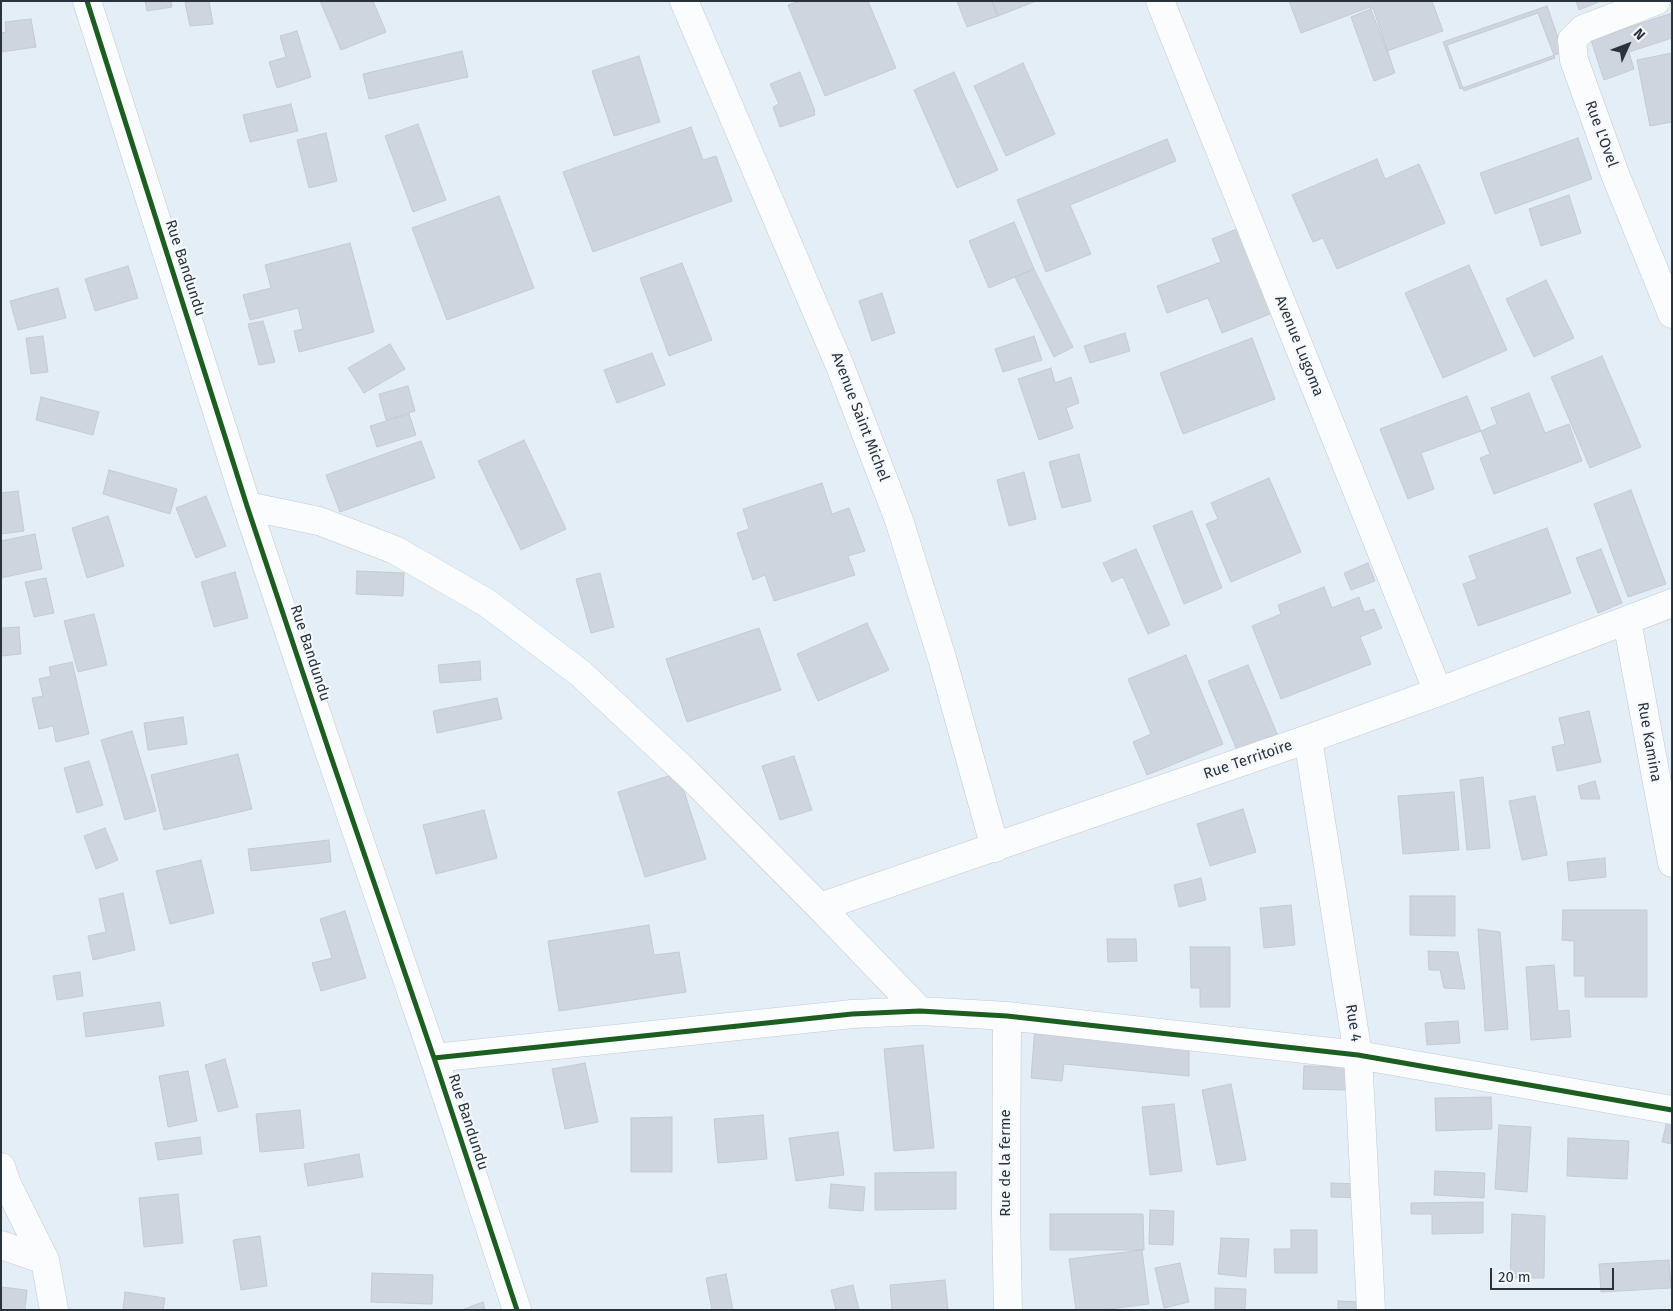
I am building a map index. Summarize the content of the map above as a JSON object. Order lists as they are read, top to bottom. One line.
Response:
{"streets":{"street":["Rue L'Ovel","Rue Bandundu","Avenue Lugoma","Avenue Saint Michel","Rue Kamina","Rue Territoire","Rue 4","Rue de la ferme"]},"crossings":[["Avenue Lugoma","Rue Territoire"],["Avenue Saint Michel","Rue Territoire"],["Rue Kamina","Rue Territoire"],["Rue Territoire","Rue 4"]],"scale_bar":"20 m","north":"top right"}
